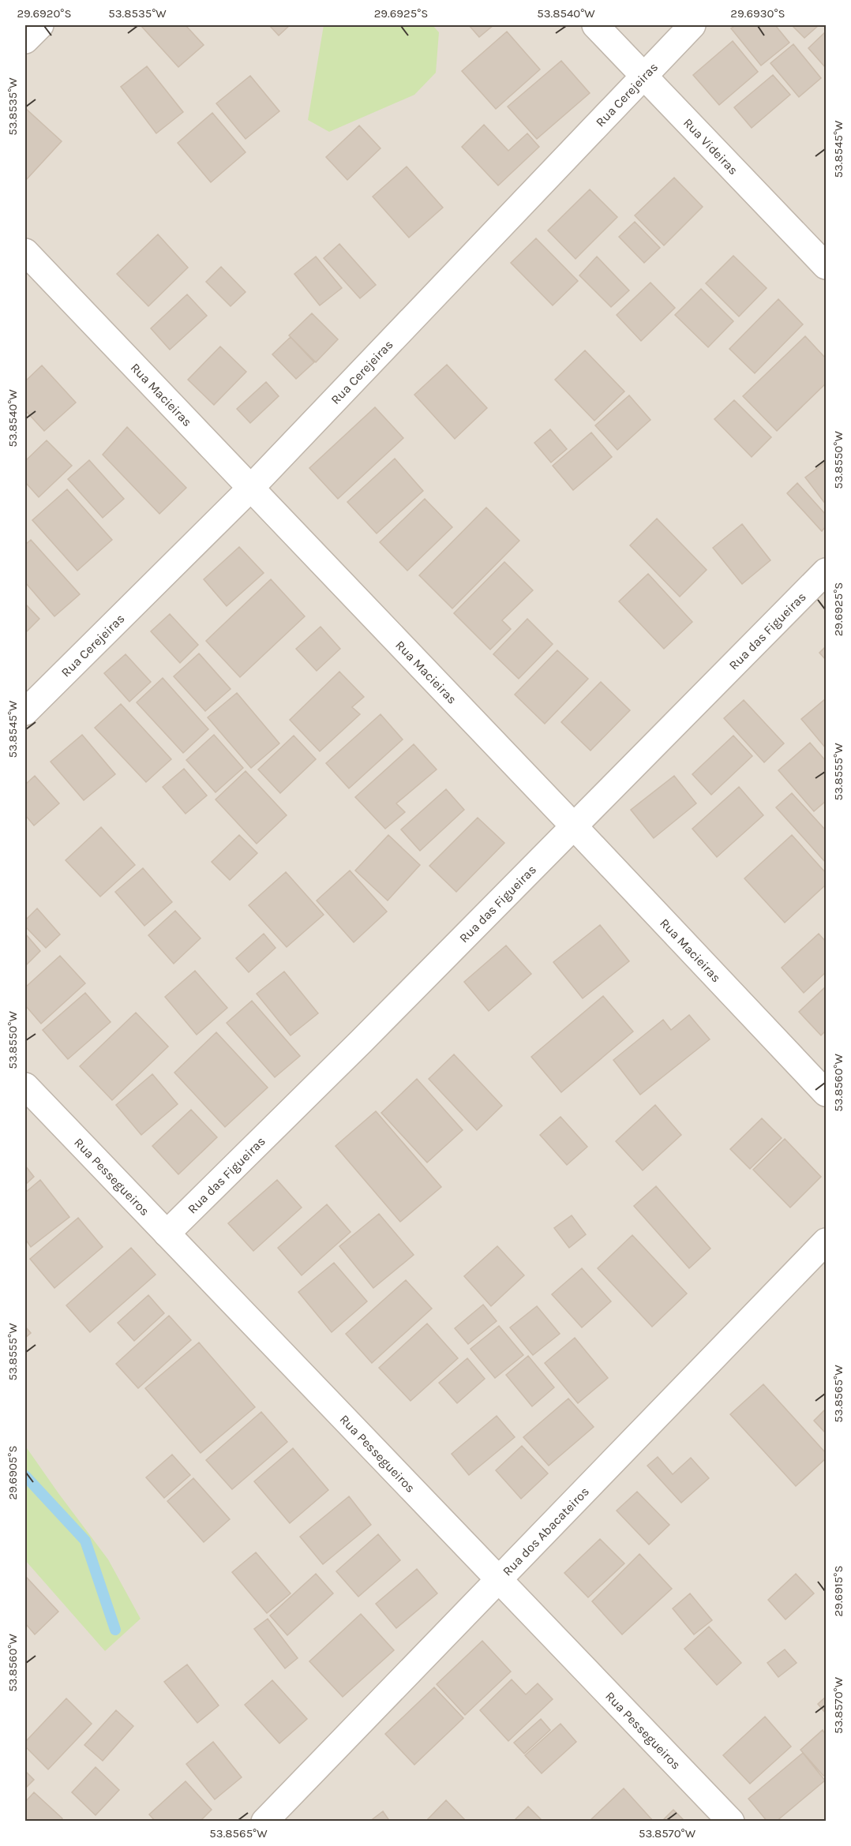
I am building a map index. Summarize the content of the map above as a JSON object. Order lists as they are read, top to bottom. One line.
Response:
{"streets":{"street":["Rua Cerejeiras","Rua Videiras","Rua Macieiras","Rua das Figueiras","Rua Pessegueiros","Rua dos Abacateiros"]},"crossings":[["Rua Cerejeiras","Rua Videiras"],["Rua Cerejeiras","Rua Macieiras"],["Rua Macieiras","Rua das Figueiras"],["Rua das Figueiras","Rua Pessegueiros"],["Rua Pessegueiros","Rua dos Abacateiros"]],"coordinates":["29.6920°S","53.8535°W","29.6925°S","53.8540°W","29.6930°S","53.8545°W","53.8550°W","53.8555°W","53.8560°W","53.8565°W","29.6905°S","29.6915°S","53.8570°W"]}
